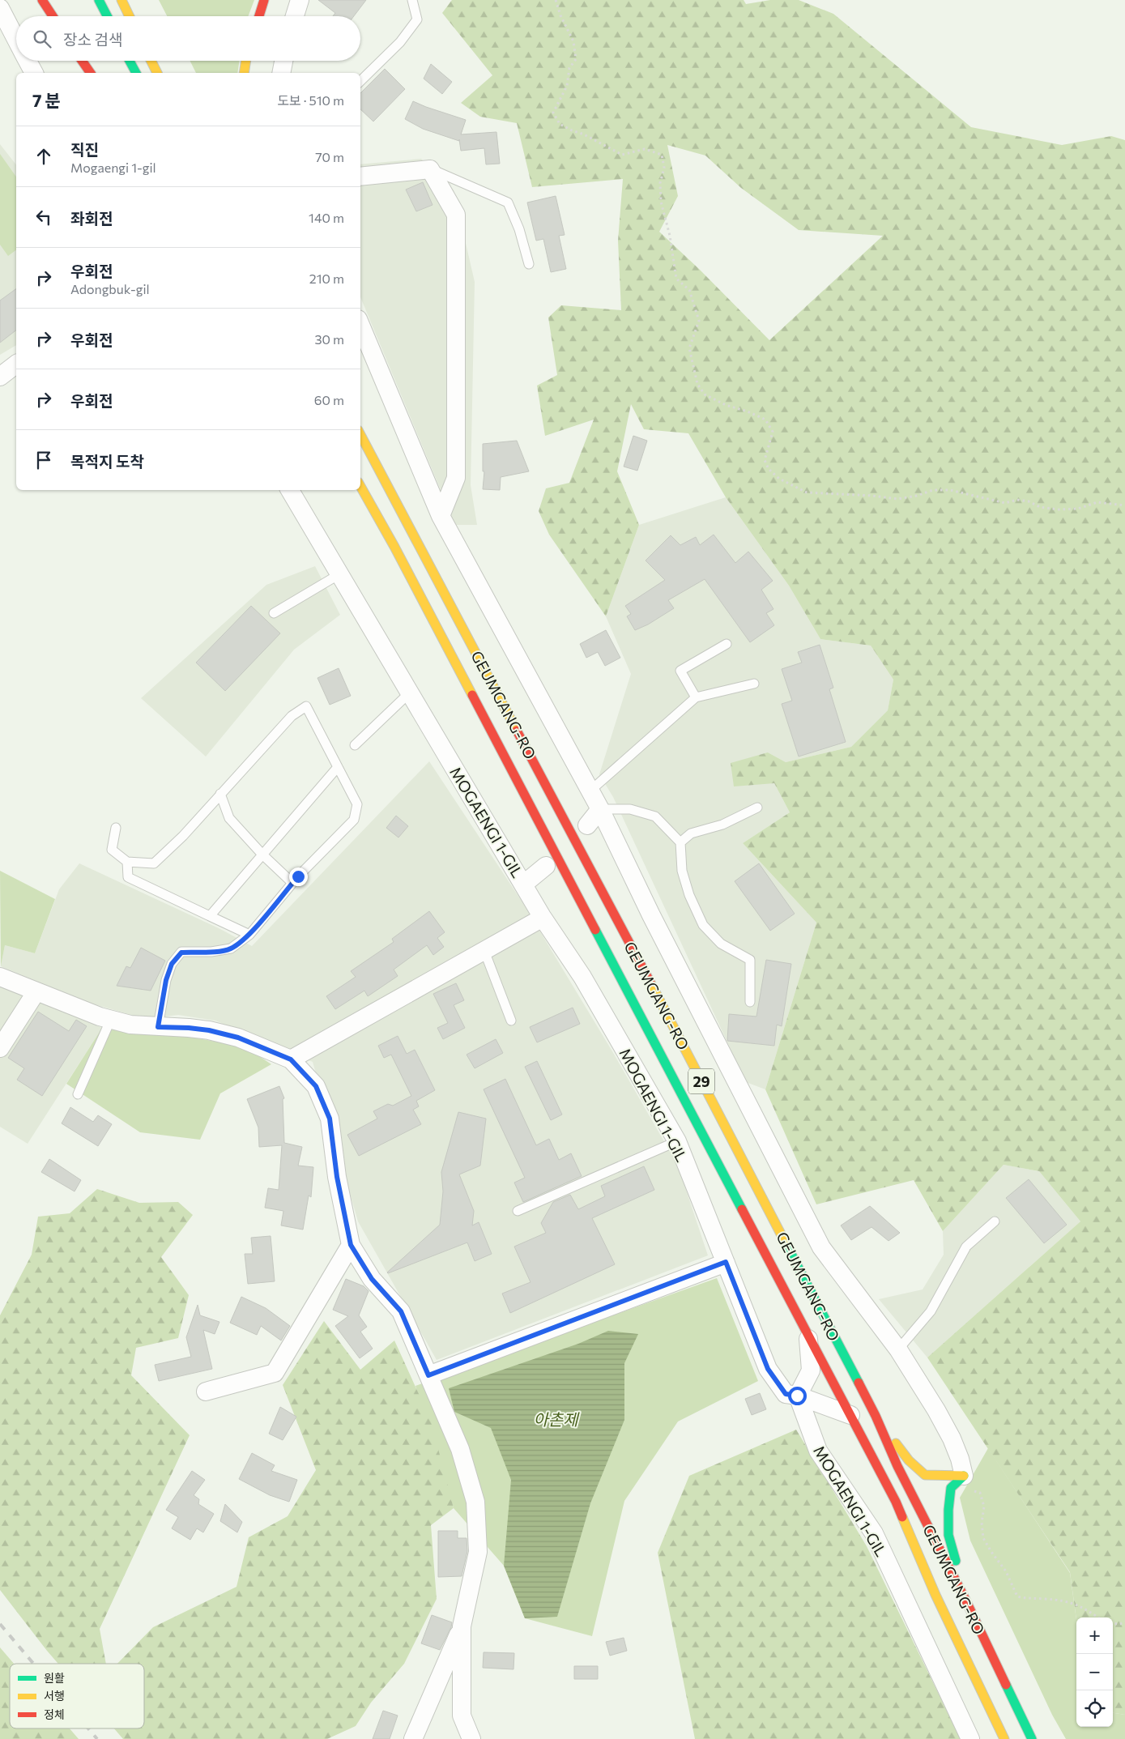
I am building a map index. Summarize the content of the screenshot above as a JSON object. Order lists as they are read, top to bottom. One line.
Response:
{"streets":{"highway":["GEUMGANG-RO","29"],"street":["MOGAENGI 1-GIL"]},"water":["아촌제"],"legend":["원활","서행","정체"],"page":{"search":"장소 검색","heading":["7 분","도보 · 510 m"],"list":[["직진","Mogaengi 1-gil","70 m"],["좌회전","140 m"],["우회전","Adongbuk-gil","210 m"],["우회전","30 m"],["우회전","60 m"],"목적지 도착"],"map_buttons":["+","−"]}}
